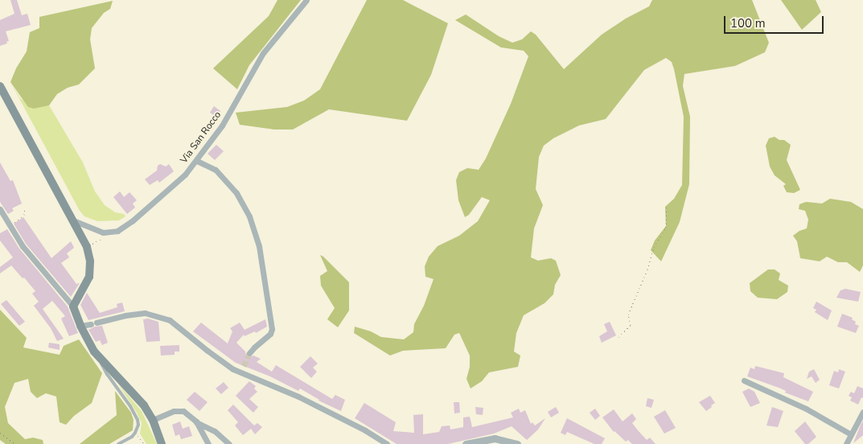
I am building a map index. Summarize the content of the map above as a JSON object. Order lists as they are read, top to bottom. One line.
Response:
{"streets":{"street":["Via San Rocco"]},"scale_bar":"100 m"}
